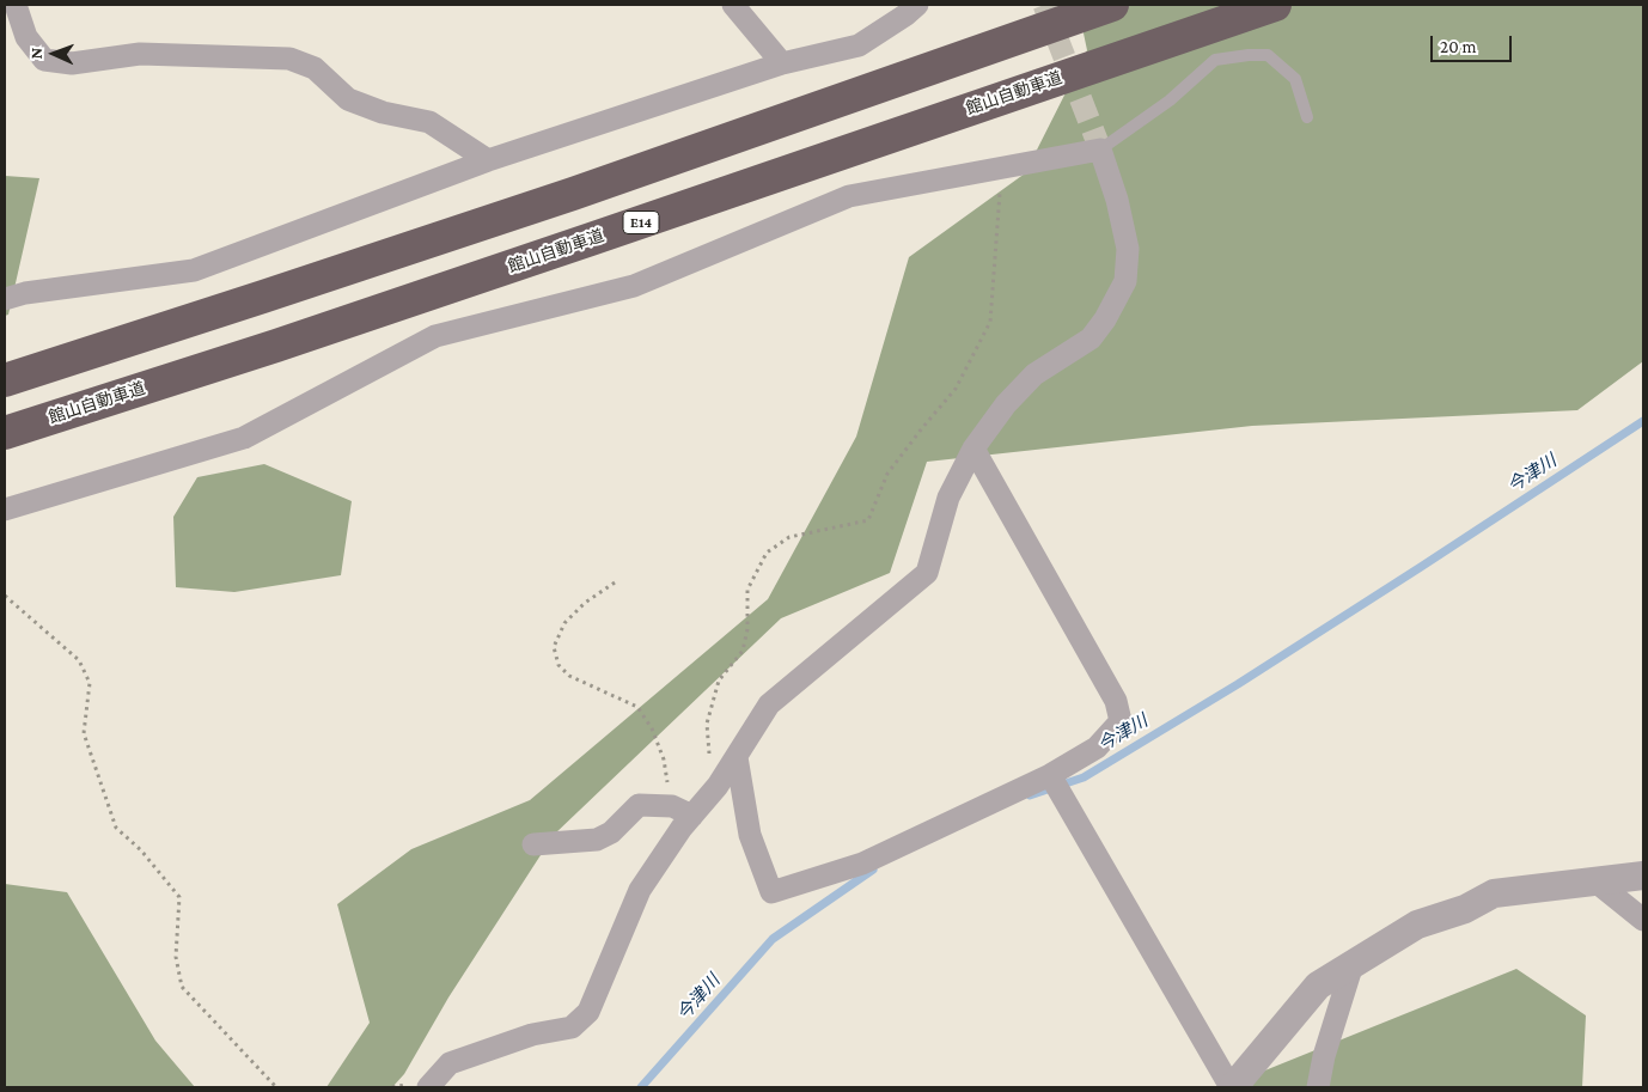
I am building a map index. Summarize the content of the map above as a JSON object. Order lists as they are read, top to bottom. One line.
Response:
{"streets":{"highway":["館山自動車道","E14"]},"water":["今津川"],"scale_bar":"20 m","north":"left"}
